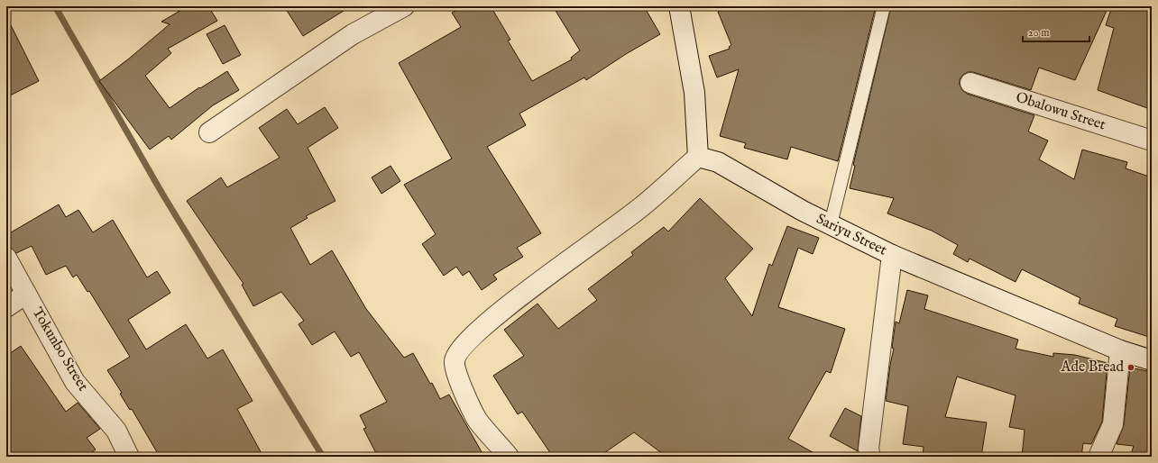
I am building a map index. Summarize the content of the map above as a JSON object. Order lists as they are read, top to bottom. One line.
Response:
{"streets":{"street":["Obalowu Street","Sariyu Street","Tokunbo Street"]},"places":["Ade Bread"],"scale_bar":"20 m"}
